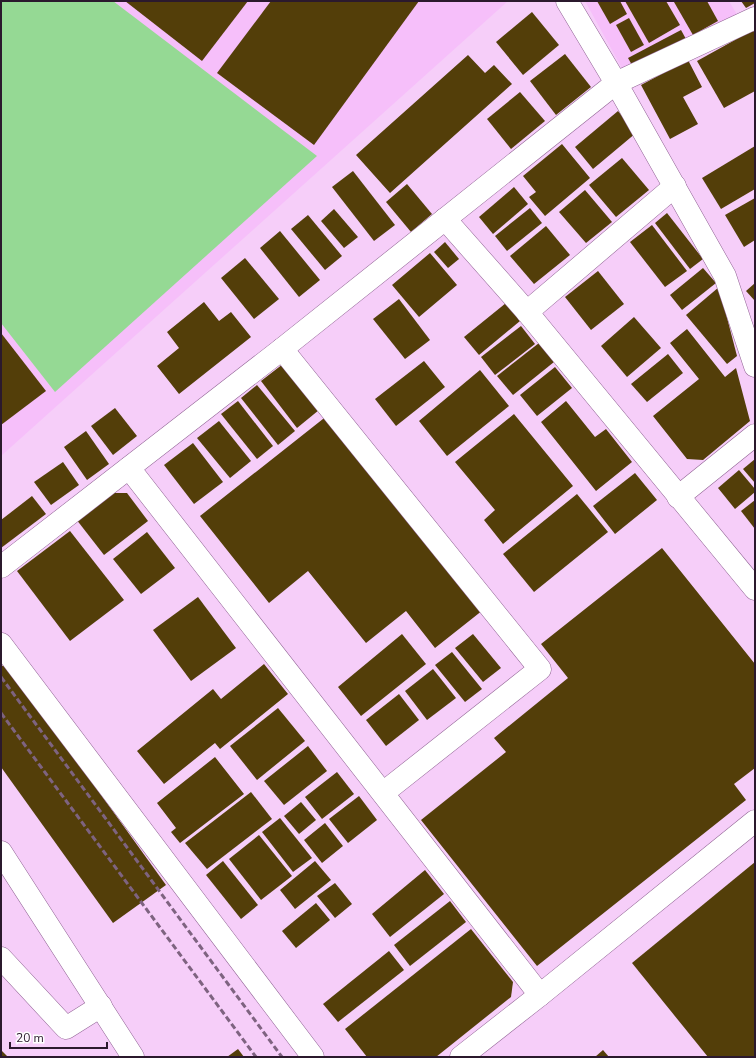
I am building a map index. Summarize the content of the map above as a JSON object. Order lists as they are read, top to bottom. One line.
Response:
{"scale_bar":"20 m"}
